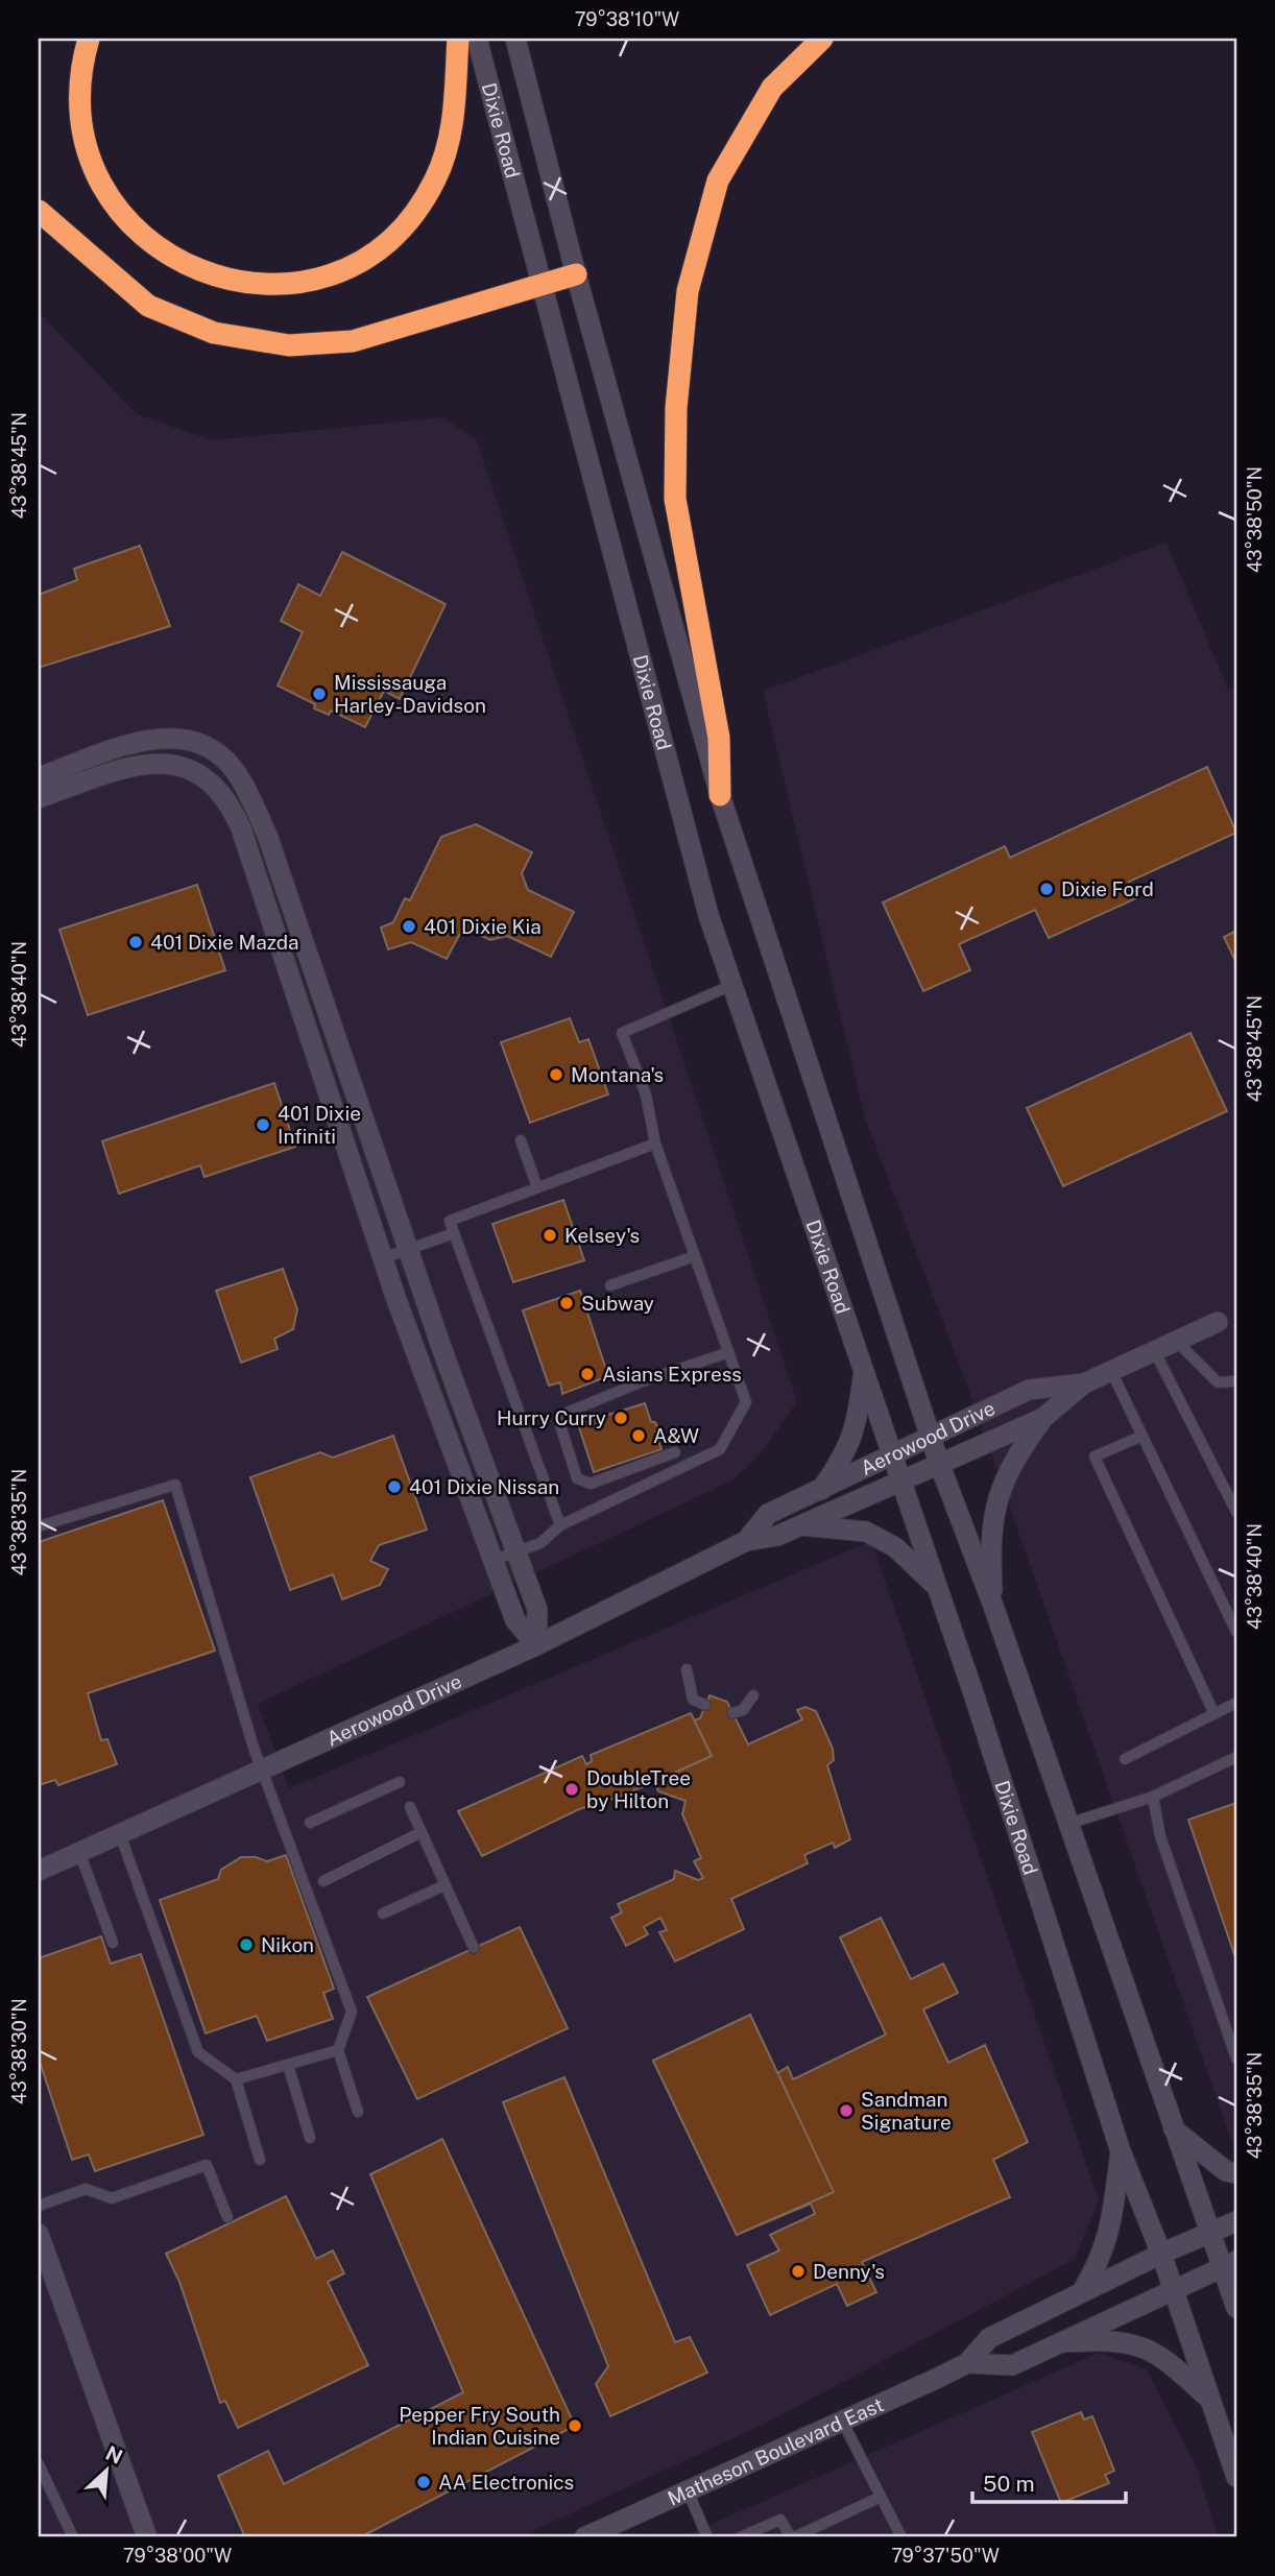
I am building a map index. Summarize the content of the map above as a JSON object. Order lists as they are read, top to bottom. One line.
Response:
{"streets":{"main road":["Dixie Road","Aerowood Drive","Matheson Boulevard East"]},"crossings":[["Dixie Road","Aerowood Drive"],["Dixie Road","Matheson Boulevard East"]],"places":["Mississauga Harley-Davidson","Dixie Ford","401 Dixie Kia","401 Dixie Mazda","Montana's","401 Dixie Infiniti","Kelsey's","Subway","Asians Express","Hurry Curry","A&W","401 Dixie Nissan","DoubleTree by Hilton","Nikon","Sandman Signature","Denny's","Pepper Fry South Indian Cuisine","AA Electronics"],"scale_bar":"50 m","north":"top right","coordinates":["79°38'10\"W","43°38'45\"N","43°38'50\"N","43°38'40\"N","43°38'35\"N","43°38'30\"N","79°38'00\"W","79°37'50\"W"]}
